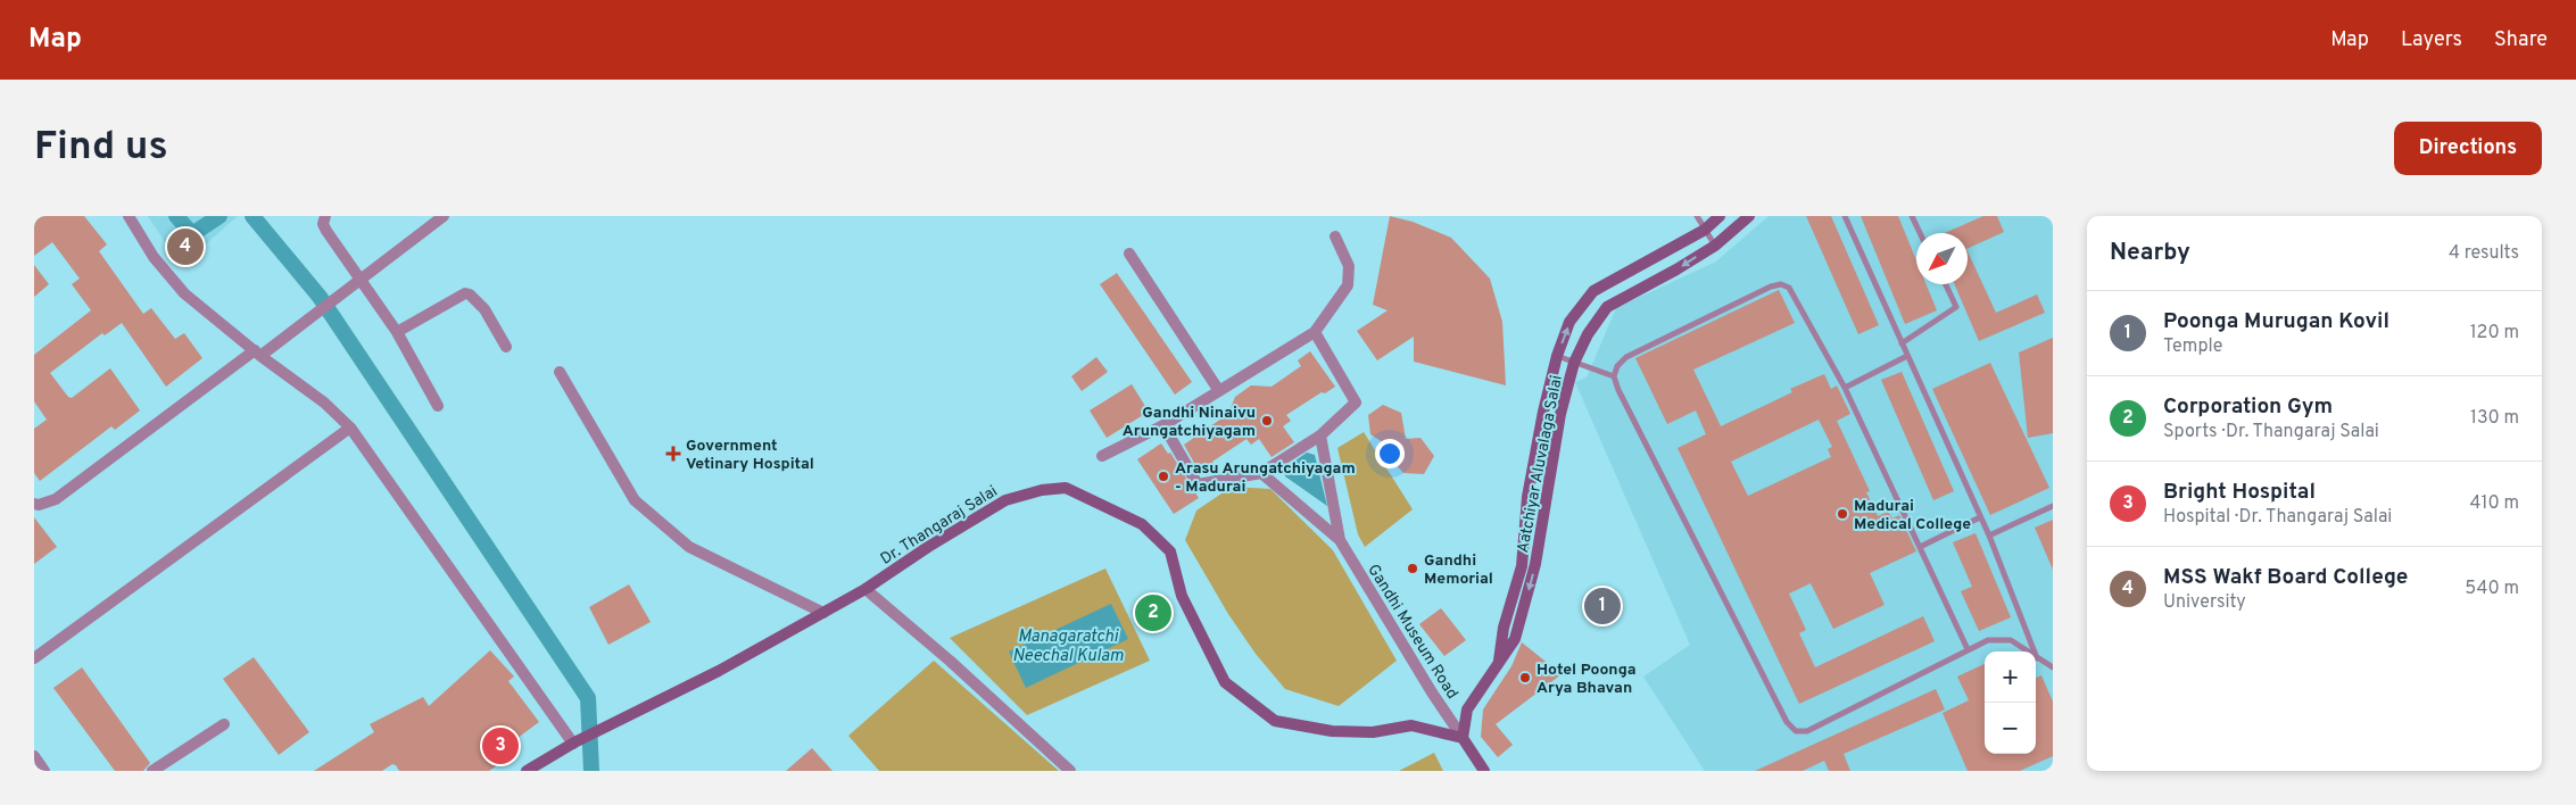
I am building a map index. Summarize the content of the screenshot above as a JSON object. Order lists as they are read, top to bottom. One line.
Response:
{"streets":{"street":["Aatchiyar Aluvalaga Salai","Dr. Thangaraj Salai","Gandhi Museum Road"]},"crossings":[["Aatchiyar Aluvalaga Salai","Dr. Thangaraj Salai"],["Aatchiyar Aluvalaga Salai","Gandhi Museum Road"],["Dr. Thangaraj Salai","Gandhi Museum Road"]],"water":["Managaratchi Neechal Kulam"],"places":{"other":["Gandhi Ninaivu Arungatchiyagam","Arasu Arungatchiyagam - Madurai","Madurai Medical College","Gandhi Memorial","Hotel Poonga Arya Bhavan"],"health":["Government Vetinary Hospital"]},"north":"bottom left","page":{"header":"Map","nav":["Map","Layers","Share"],"buttons":"Directions","title":"Find us","heading":["Nearby","4 results"],"pins":["4","1","2","3"],"list":[{"mark":"1","name":"Poonga Murugan Kovil","note":"Temple","value":"120 m"},{"mark":"2","name":"Corporation Gym","note":"Sports · Dr. Thangaraj Salai","value":"130 m"},{"mark":"3","name":"Bright Hospital","note":"Hospital · Dr. Thangaraj Salai","value":"410 m"},{"mark":"4","name":"MSS Wakf Board College","note":"University","value":"540 m"}],"map_buttons":["+","−"]}}
